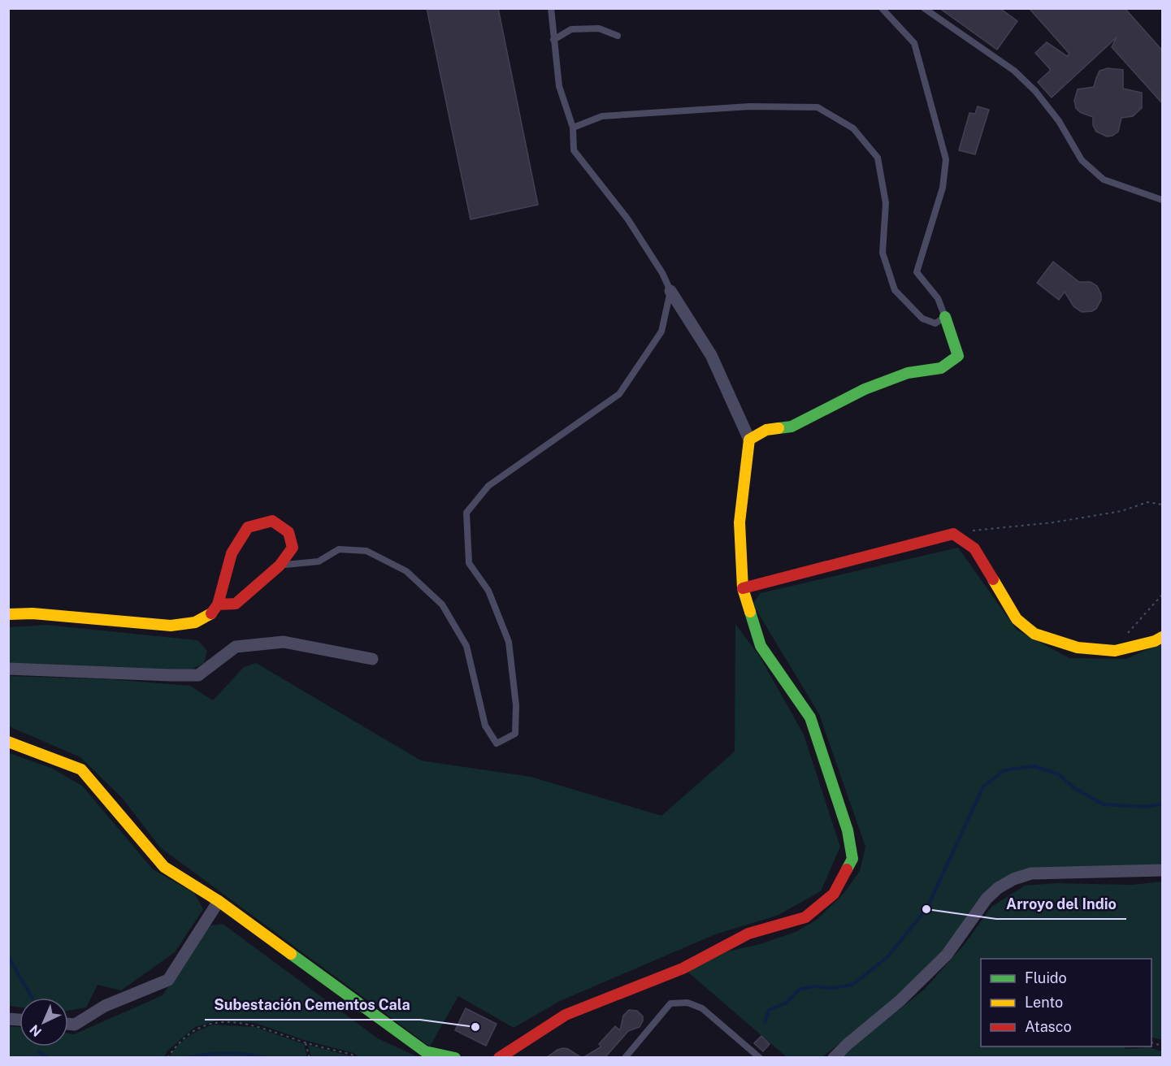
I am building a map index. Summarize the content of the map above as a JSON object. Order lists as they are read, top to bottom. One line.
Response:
{"places":["Arroyo del Indio","Subestación Cementos Cala"],"legend":["Fluido","Lento","Atasco"],"north":"bottom left"}
